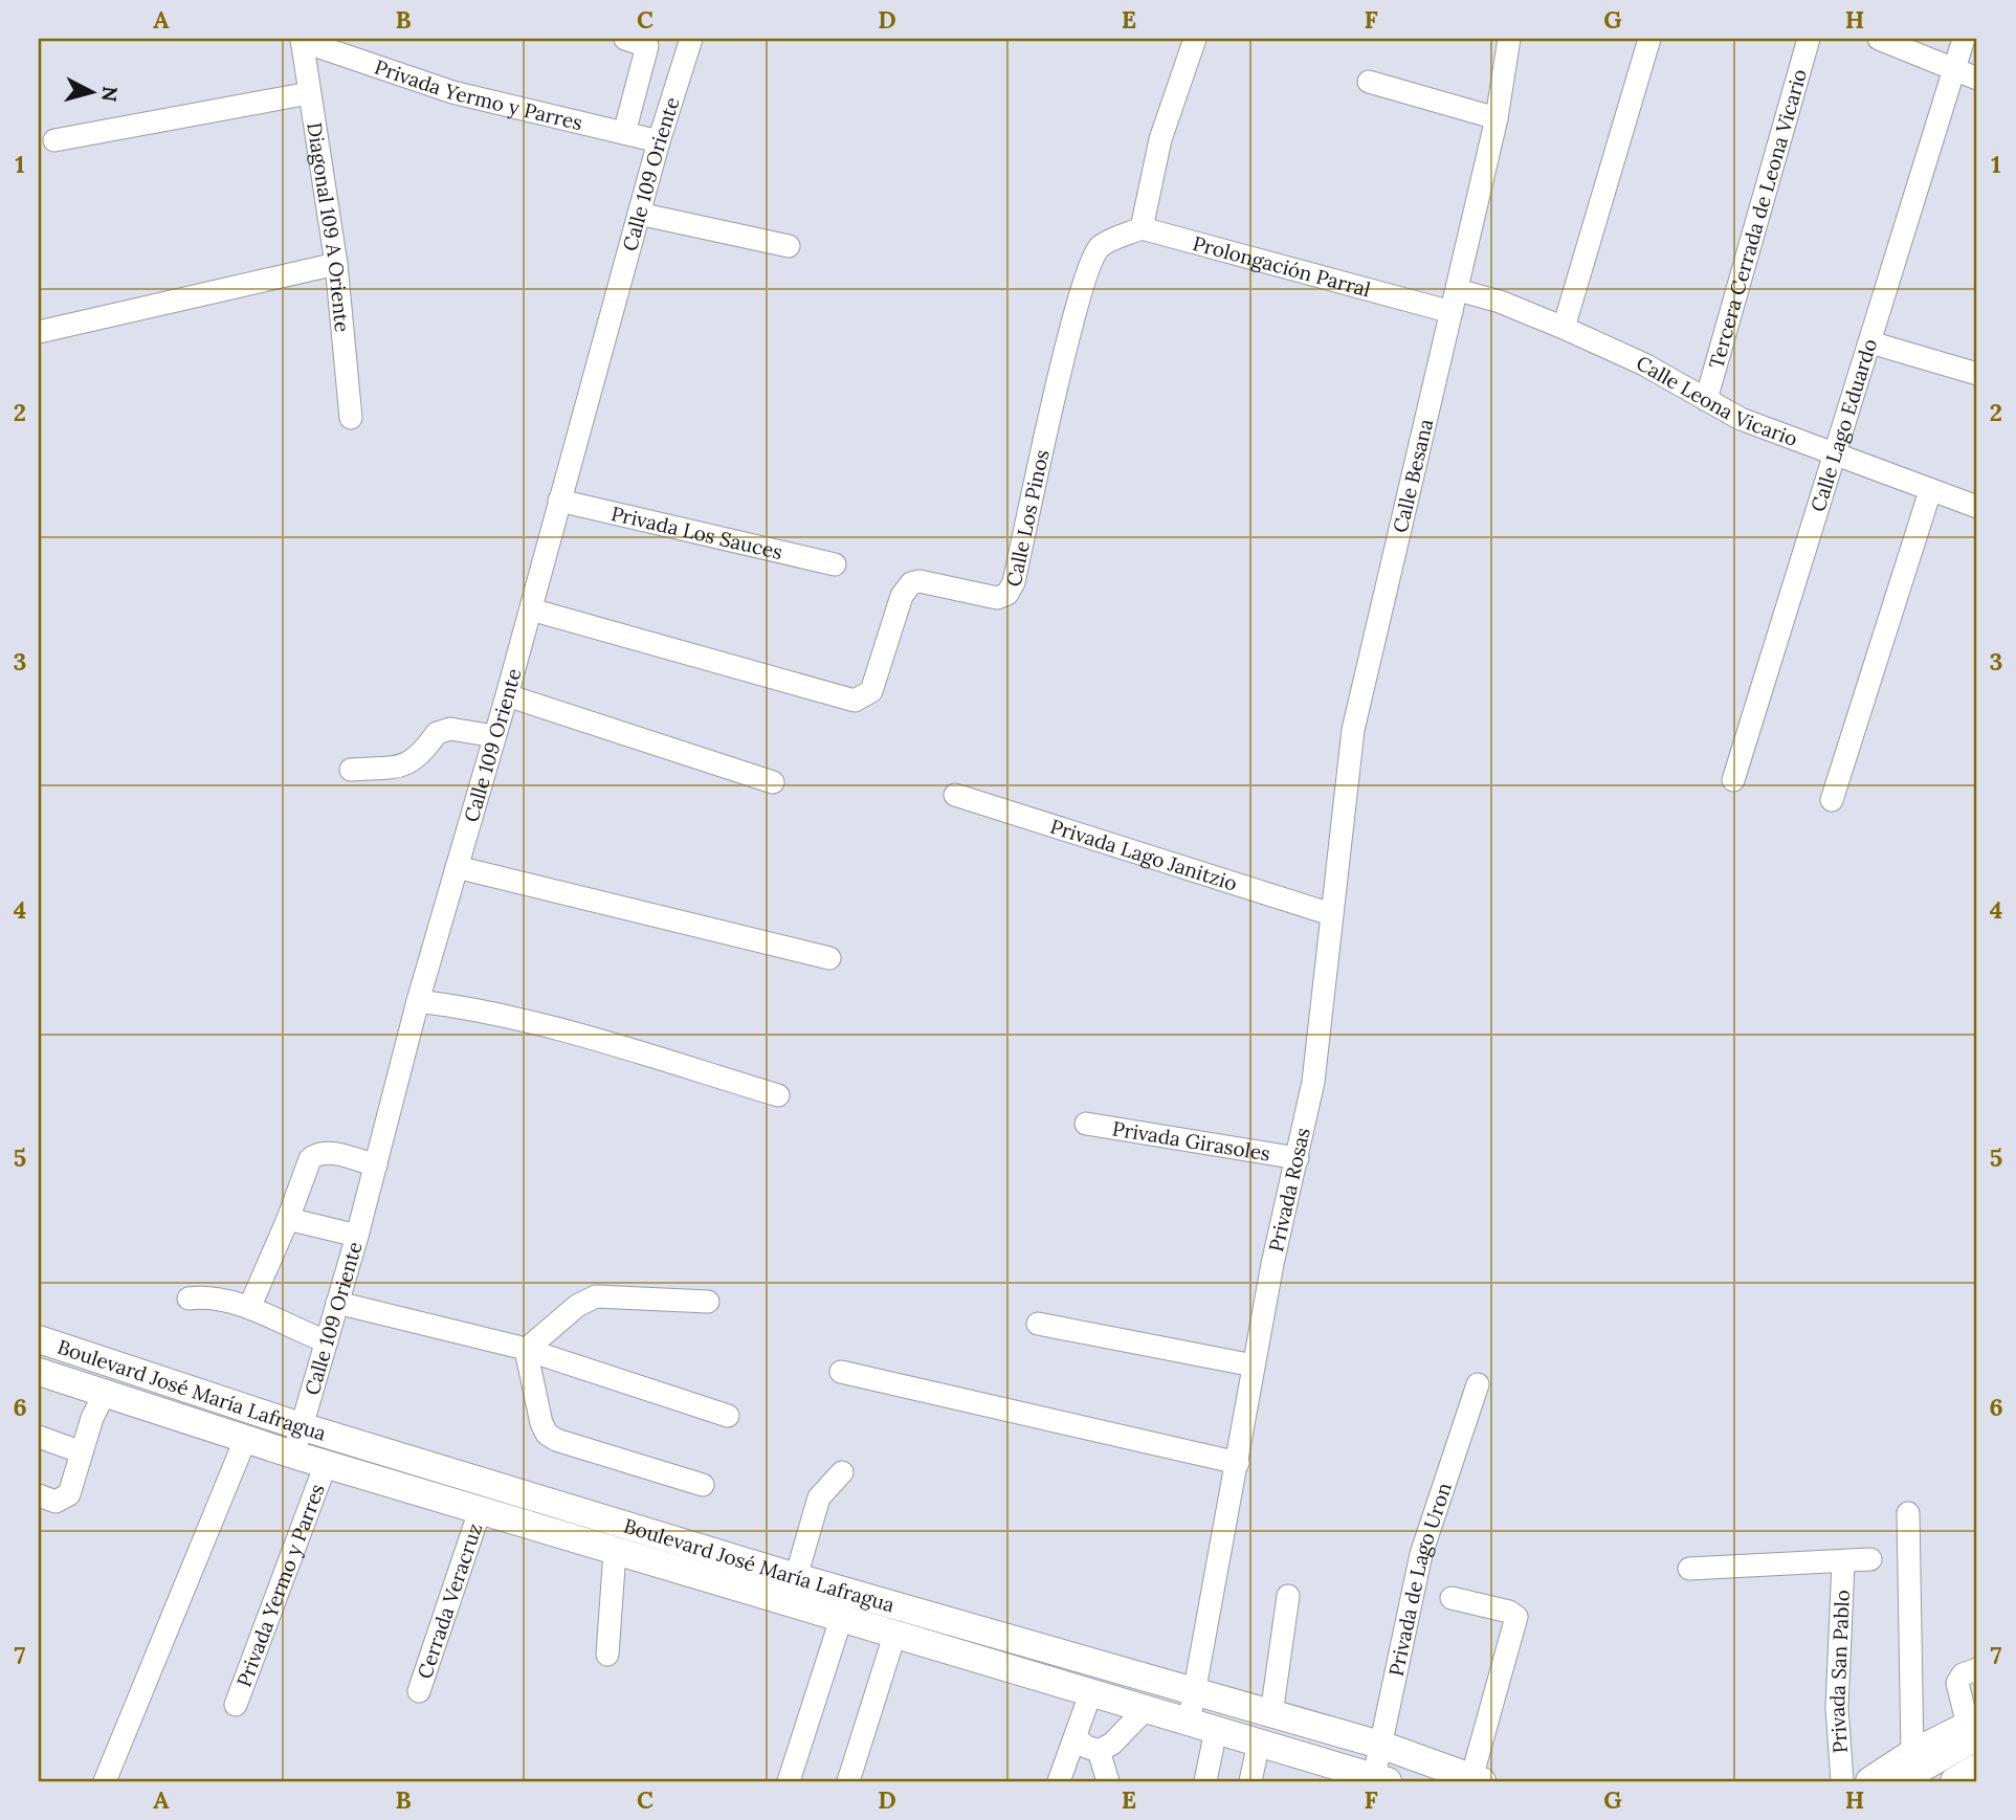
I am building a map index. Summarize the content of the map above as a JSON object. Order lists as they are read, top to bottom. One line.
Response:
{"streets":{"main road":["Boulevard José María Lafragua"],"street":["Privada Yermo y Parres","Calle 109 Oriente","Tercera Cerrada de Leona Vicario","Diagonal 109 A Oriente","Prolongación Parral","Calle Leona Vicario","Calle Lago Eduardo","Calle Besana","Calle Los Pinos","Privada Los Sauces","Privada Lago Janitzio","Privada Girasoles","Privada Rosas","Privada de Lago Uron","Cerrada Veracruz","Privada San Pablo"]},"crossings":[["Privada Yermo y Parres","Calle 109 Oriente"],["Privada Yermo y Parres","Diagonal 109 A Oriente"],["Privada Yermo y Parres","Boulevard José María Lafragua"],["Calle 109 Oriente","Calle Los Pinos"],["Calle 109 Oriente","Privada Los Sauces"],["Calle 109 Oriente","Boulevard José María Lafragua"],["Tercera Cerrada de Leona Vicario","Calle Leona Vicario"],["Prolongación Parral","Calle Leona Vicario"],["Prolongación Parral","Calle Besana"],["Prolongación Parral","Calle Los Pinos"],["Calle Leona Vicario","Calle Lago Eduardo"],["Calle Leona Vicario","Calle Besana"],["Calle Besana","Privada Lago Janitzio"],["Calle Besana","Privada Rosas"],["Privada Lago Janitzio","Privada Rosas"],["Privada Girasoles","Privada Rosas"],["Privada Rosas","Boulevard José María Lafragua"],["Boulevard José María Lafragua","Privada de Lago Uron"],["Boulevard José María Lafragua","Cerrada Veracruz"]],"north":"right","grid":{"columns":["A","B","C","D","E","F","G","H"],"rows":["1","2","3","4","5","6","7"]}}
